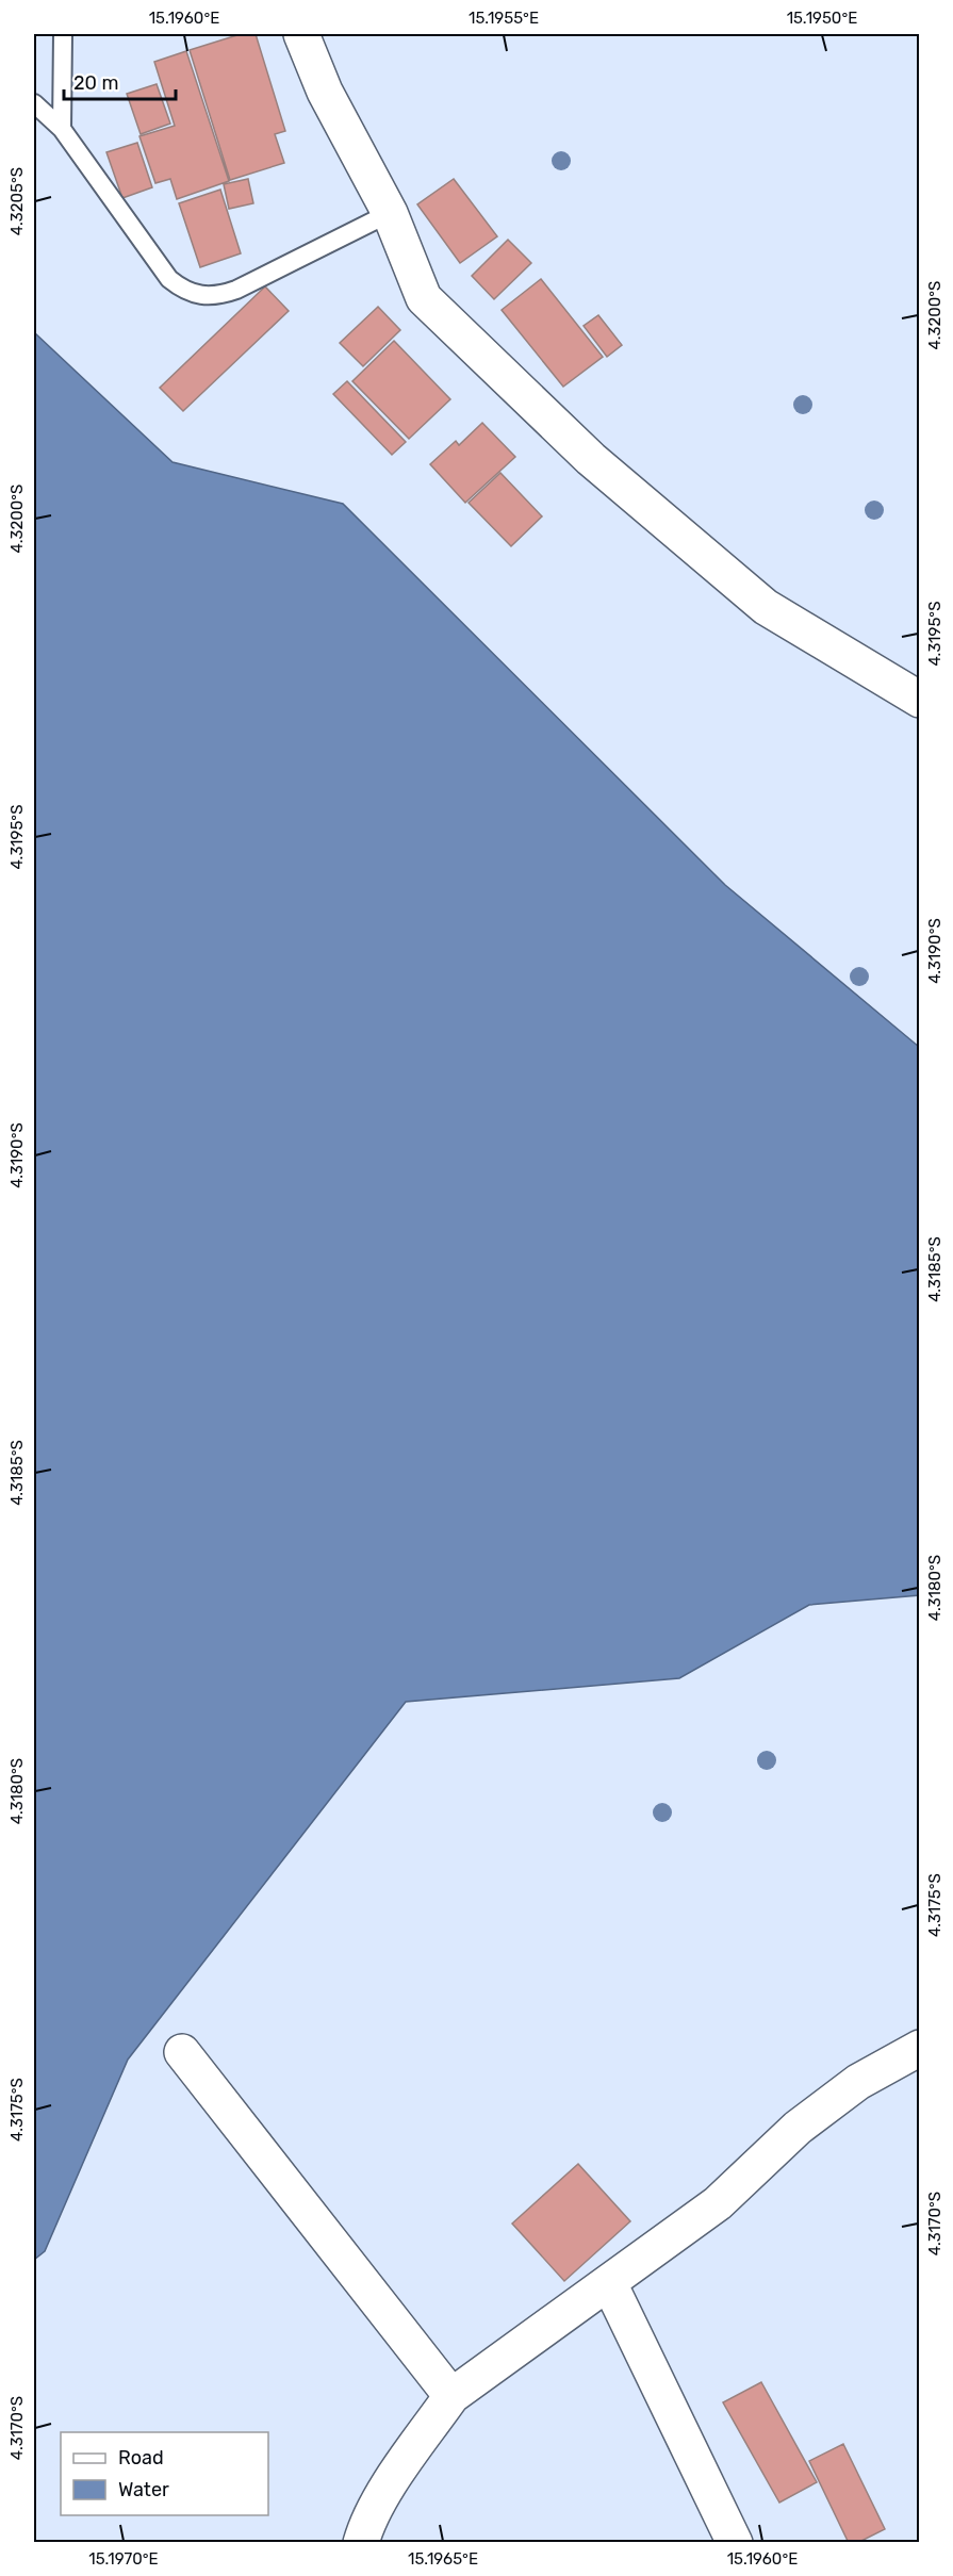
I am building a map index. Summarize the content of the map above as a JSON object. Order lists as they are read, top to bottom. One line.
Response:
{"legend":["Road","Water"],"scale_bar":"20 m","coordinates":["15.1960°E","15.1955°E","15.1950°E","4.3205°S","4.3200°S","4.3195°S","4.3190°S","4.3185°S","4.3180°S","4.3175°S","4.3170°S","15.1970°E","15.1965°E"]}
